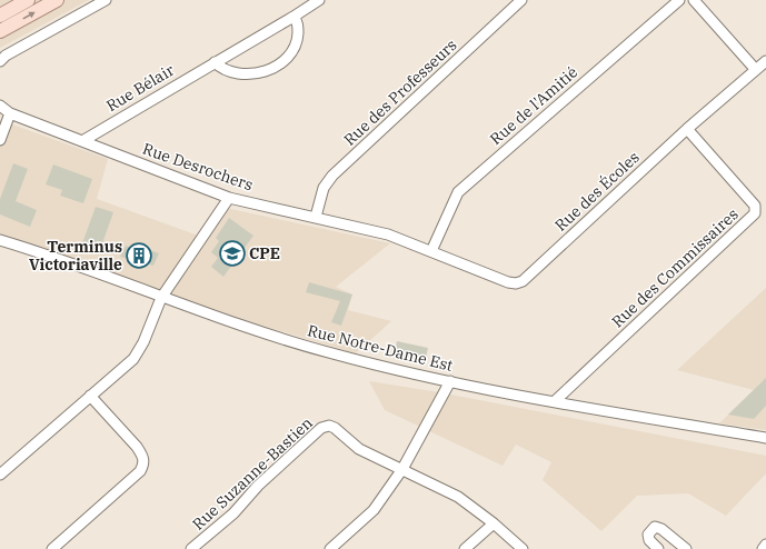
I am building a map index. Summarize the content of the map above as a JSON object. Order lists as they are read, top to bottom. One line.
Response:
{"streets":{"street":["Rue Bélair","Rue des Professeurs","Rue de l'Amitié","Rue Desrochers","Rue des Écoles","Rue des Commissaires","Rue Notre-Dame Est","Rue Suzanne-Bastien"]},"crossings":[["Rue Bélair","Rue Desrochers"],["Rue des Professeurs","Rue Desrochers"],["Rue de l'Amitié","Rue Desrochers"],["Rue de l'Amitié","Rue des Écoles"],["Rue Desrochers","Rue des Écoles"],["Rue des Écoles","Rue des Commissaires"],["Rue des Commissaires","Rue Notre-Dame Est"]],"places":{"school or university":["CPE"],"building":["Terminus Victoriaville"]}}
